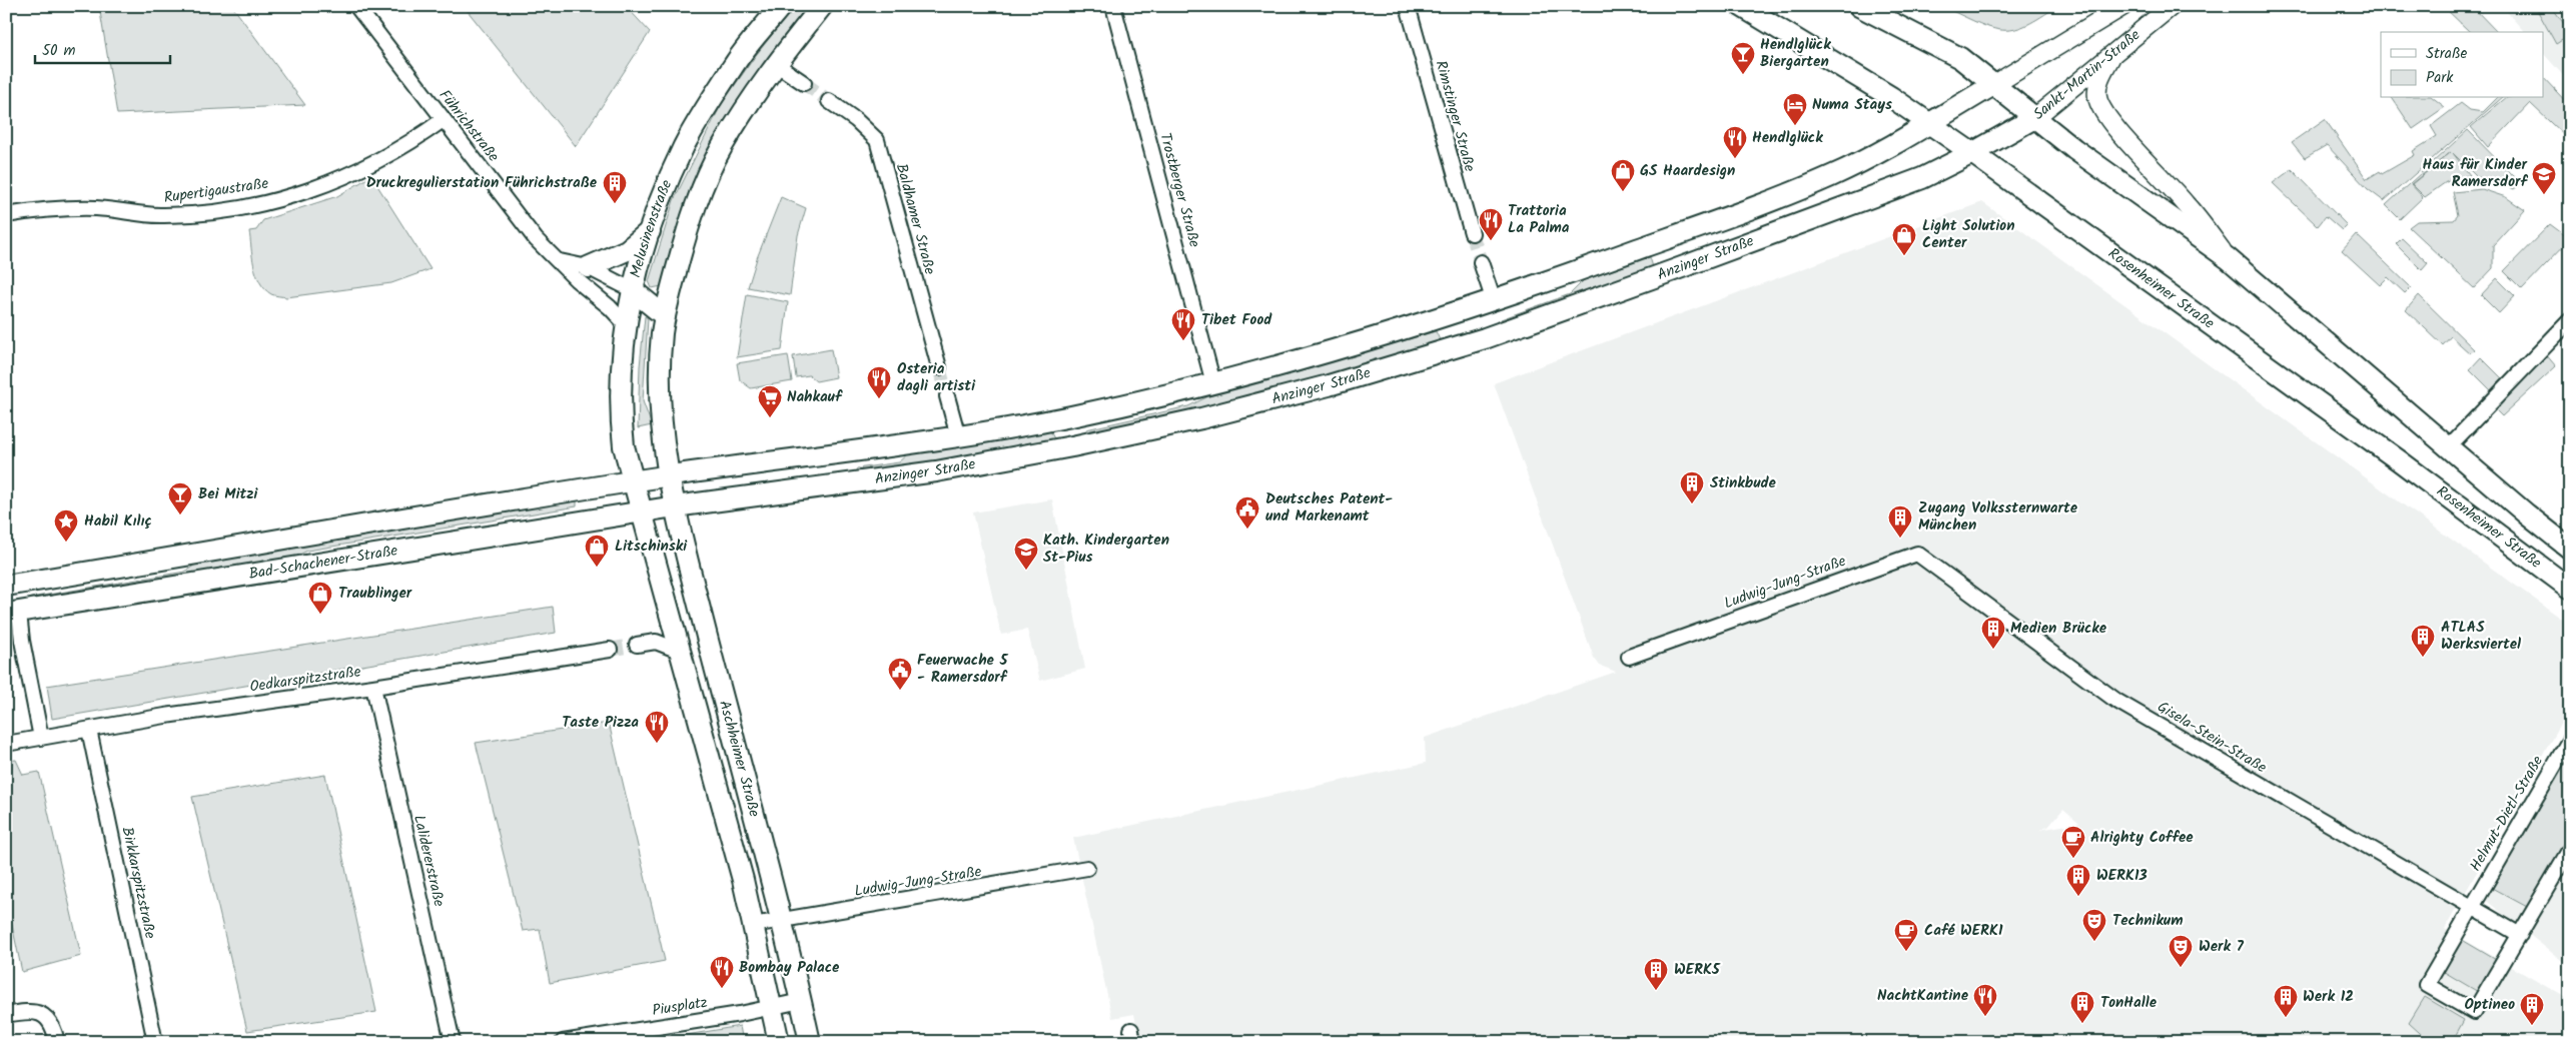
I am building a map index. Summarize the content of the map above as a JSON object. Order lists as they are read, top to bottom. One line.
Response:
{"streets":{"main road":["Sankt-Martin-Straße","Melusinenstraße","Anzinger Straße","Rosenheimer Straße","Bad-Schachener-Straße","Aschheimer Straße"],"street":["Rimstinger Straße","Führichstraße","Trostberger Straße","Rupertigaustraße","Baldhamer Straße","Ludwig-Jung-Straße","Oedkarspitzstraße","Gisela-Stein-Straße","Helmut-Dietl-Straße","Lalidererstraße","Birkkarspitzstraße","Piusplatz"]},"crossings":[["Sankt-Martin-Straße","Anzinger Straße"],["Sankt-Martin-Straße","Rosenheimer Straße"],["Führichstraße","Rupertigaustraße"],["Führichstraße","Melusinenstraße"],["Trostberger Straße","Anzinger Straße"],["Melusinenstraße","Anzinger Straße"],["Melusinenstraße","Bad-Schachener-Straße"],["Melusinenstraße","Aschheimer Straße"],["Anzinger Straße","Rosenheimer Straße"],["Anzinger Straße","Bad-Schachener-Straße"],["Anzinger Straße","Aschheimer Straße"],["Bad-Schachener-Straße","Aschheimer Straße"],["Ludwig-Jung-Straße","Gisela-Stein-Straße"],["Ludwig-Jung-Straße","Aschheimer Straße"],["Oedkarspitzstraße","Lalidererstraße"],["Oedkarspitzstraße","Birkkarspitzstraße"],["Gisela-Stein-Straße","Helmut-Dietl-Straße"],["Aschheimer Straße","Piusplatz"]],"places":{"bar":["Hendlglück Biergarten","Bei Mitzi"],"hotel":["Numa Stays"],"restaurant":["Hendlglück","Trattoria La Palma","Tibet Food","Osteria dagli artisti","Taste Pizza","Bombay Palace","NachtKantine"],"shop":["GS Haardesign","Light Solution Center","Litschinski","Traublinger"],"school or university":["Haus für Kinder Ramersdorf","Kath. Kindergarten St-Pius"],"building":["Druckregulierstation Führichstraße","Stinkbude","Zugang Volkssternwarte München","Medien Brücke","ATLAS Werksviertel","WERK13","WERK5","Werk 12","TonHalle","Optineo"],"supermarket":["Nahkauf"],"public building":["Deutsches Patent- und Markenamt","Feuerwache 5 - Ramersdorf"],"place":["Habil Kılıç"],"cafe":["Alrighty Coffee","Café WERK1"],"theatre":["Technikum","Werk 7"]},"legend":["Straße","Park"],"scale_bar":"50 m"}
